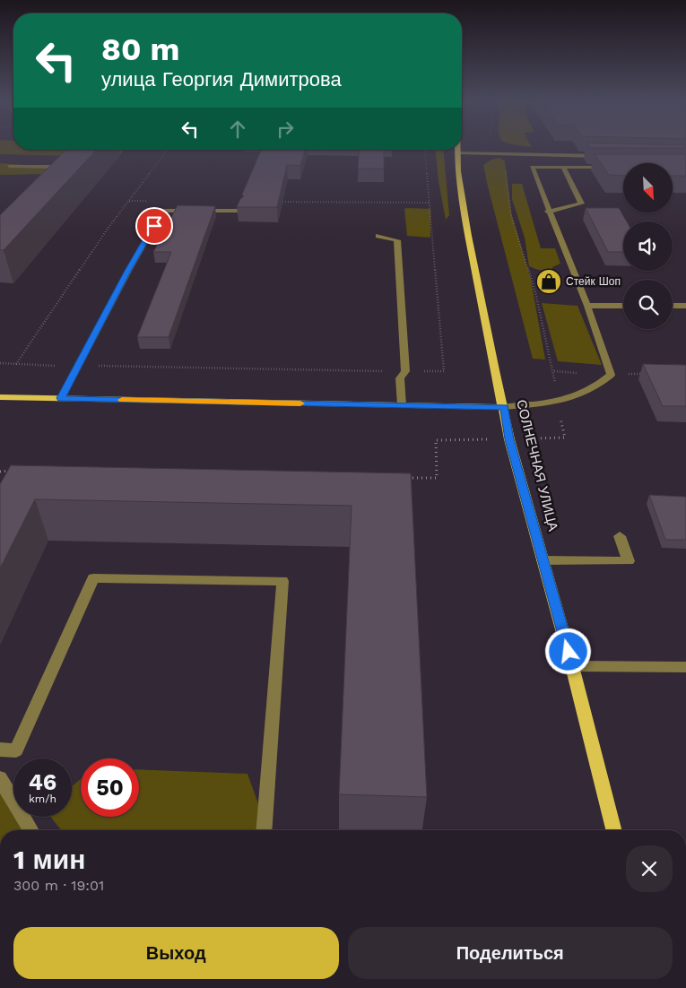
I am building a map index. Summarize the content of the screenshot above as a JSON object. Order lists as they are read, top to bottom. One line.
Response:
{"streets":{"main road":["СОЛНЕЧНАЯ УЛИЦА"]},"places":{"shop":["Стейк Шоп"]},"north":"bottom right","page":{"turn":["80 m","улица Георгия Димитрова"],"speed":"46 km/h","limit":"50","heading":["1 мин","300 m · 19:01"],"buttons":["Выход","Поделиться"]}}
